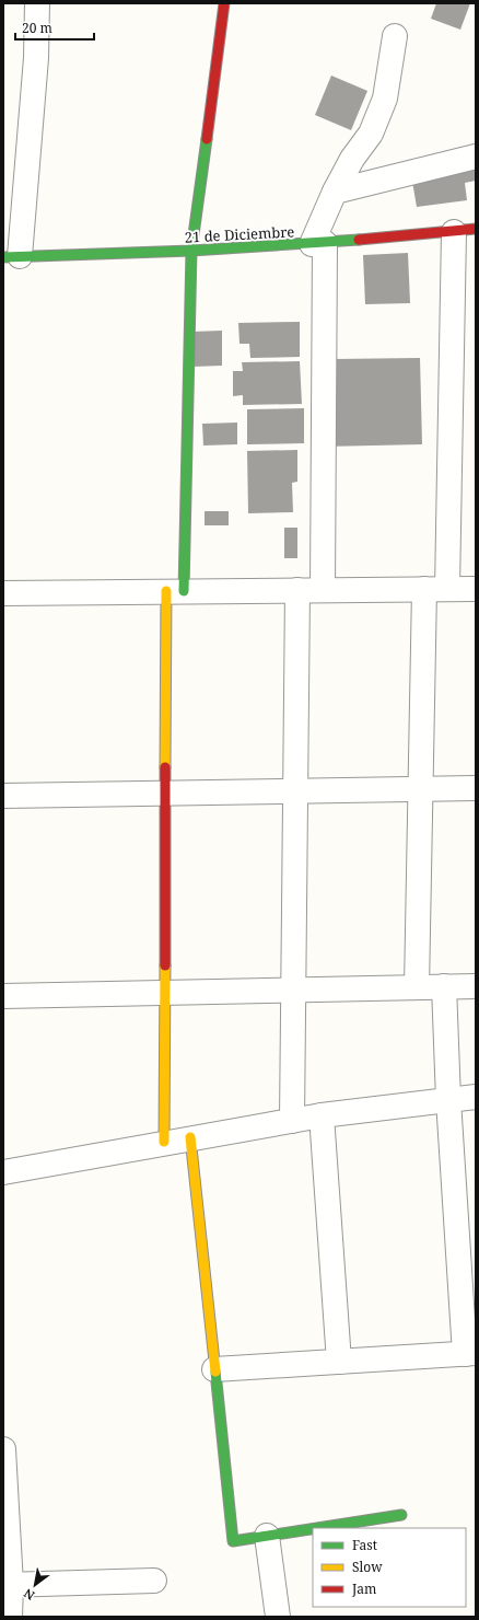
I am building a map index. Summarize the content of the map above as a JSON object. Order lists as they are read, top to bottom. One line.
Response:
{"streets":{"street":["21 de Diciembre"]},"legend":["Fast","Slow","Jam"],"scale_bar":"20 m","north":"bottom left"}
